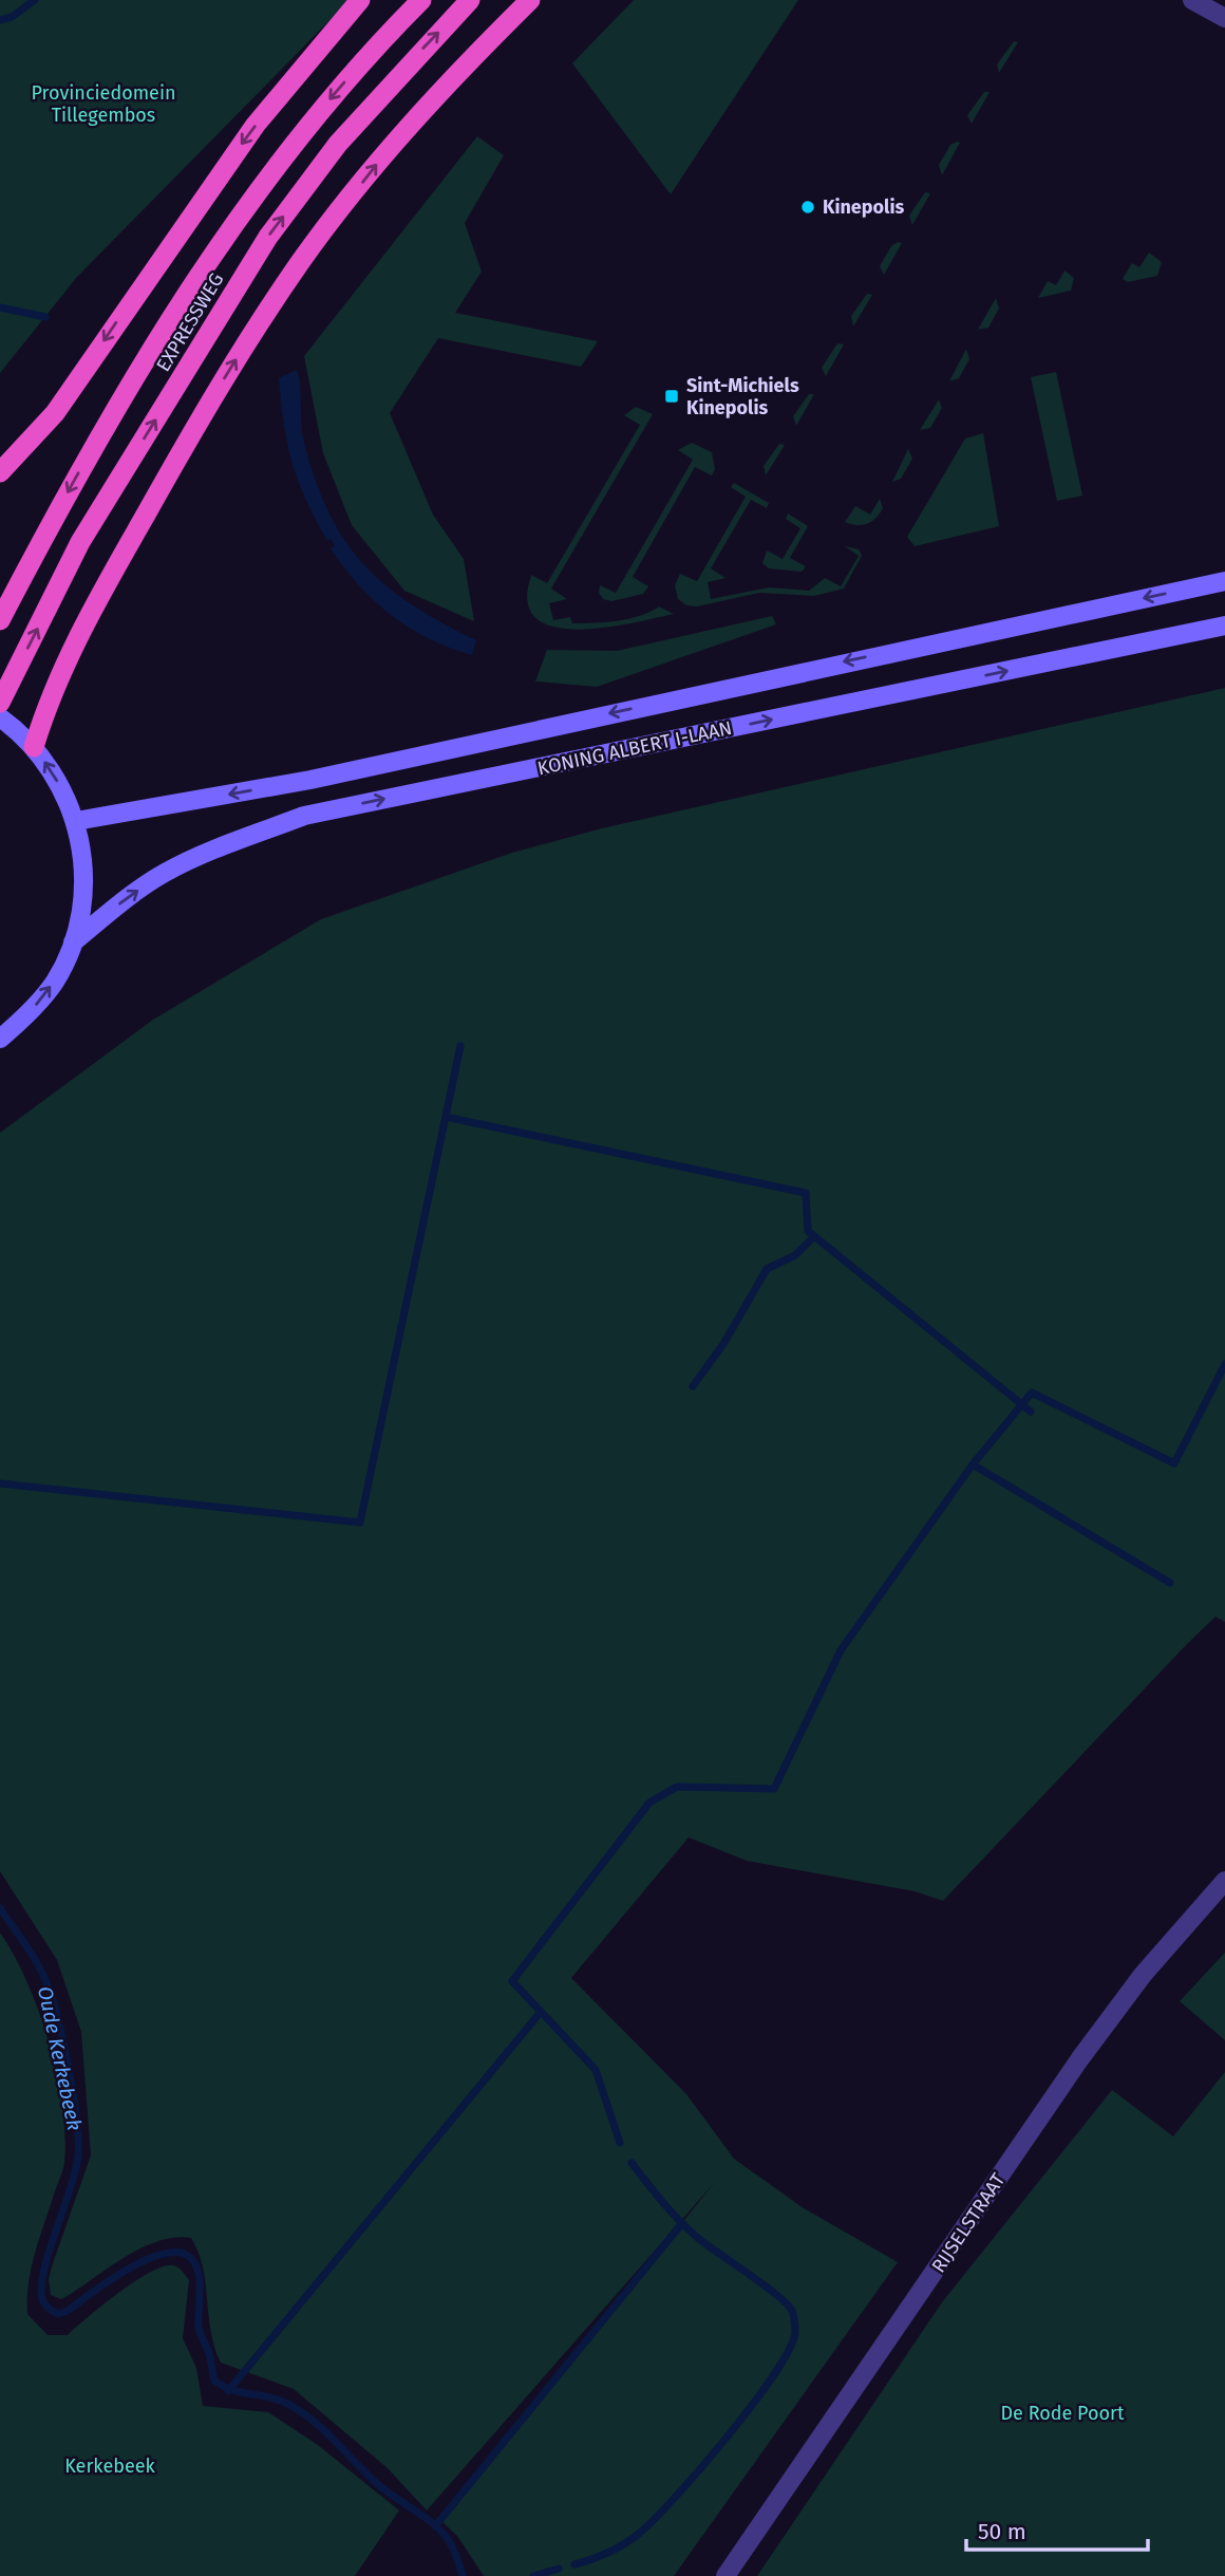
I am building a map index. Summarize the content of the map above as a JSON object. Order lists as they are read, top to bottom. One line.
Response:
{"streets":{"highway":["EXPRESSWEG"],"main road":["KONING ALBERT I-LAAN"],"street":["RIJSELSTRAAT"]},"water":["Oude Kerkebeek"],"parks":["Provinciedomein Tillegembos","De Rode Poort","Kerkebeek"],"places":{"other":["Kinepolis"],"transit":["Sint-Michiels Kinepolis"]},"scale_bar":"50 m"}
